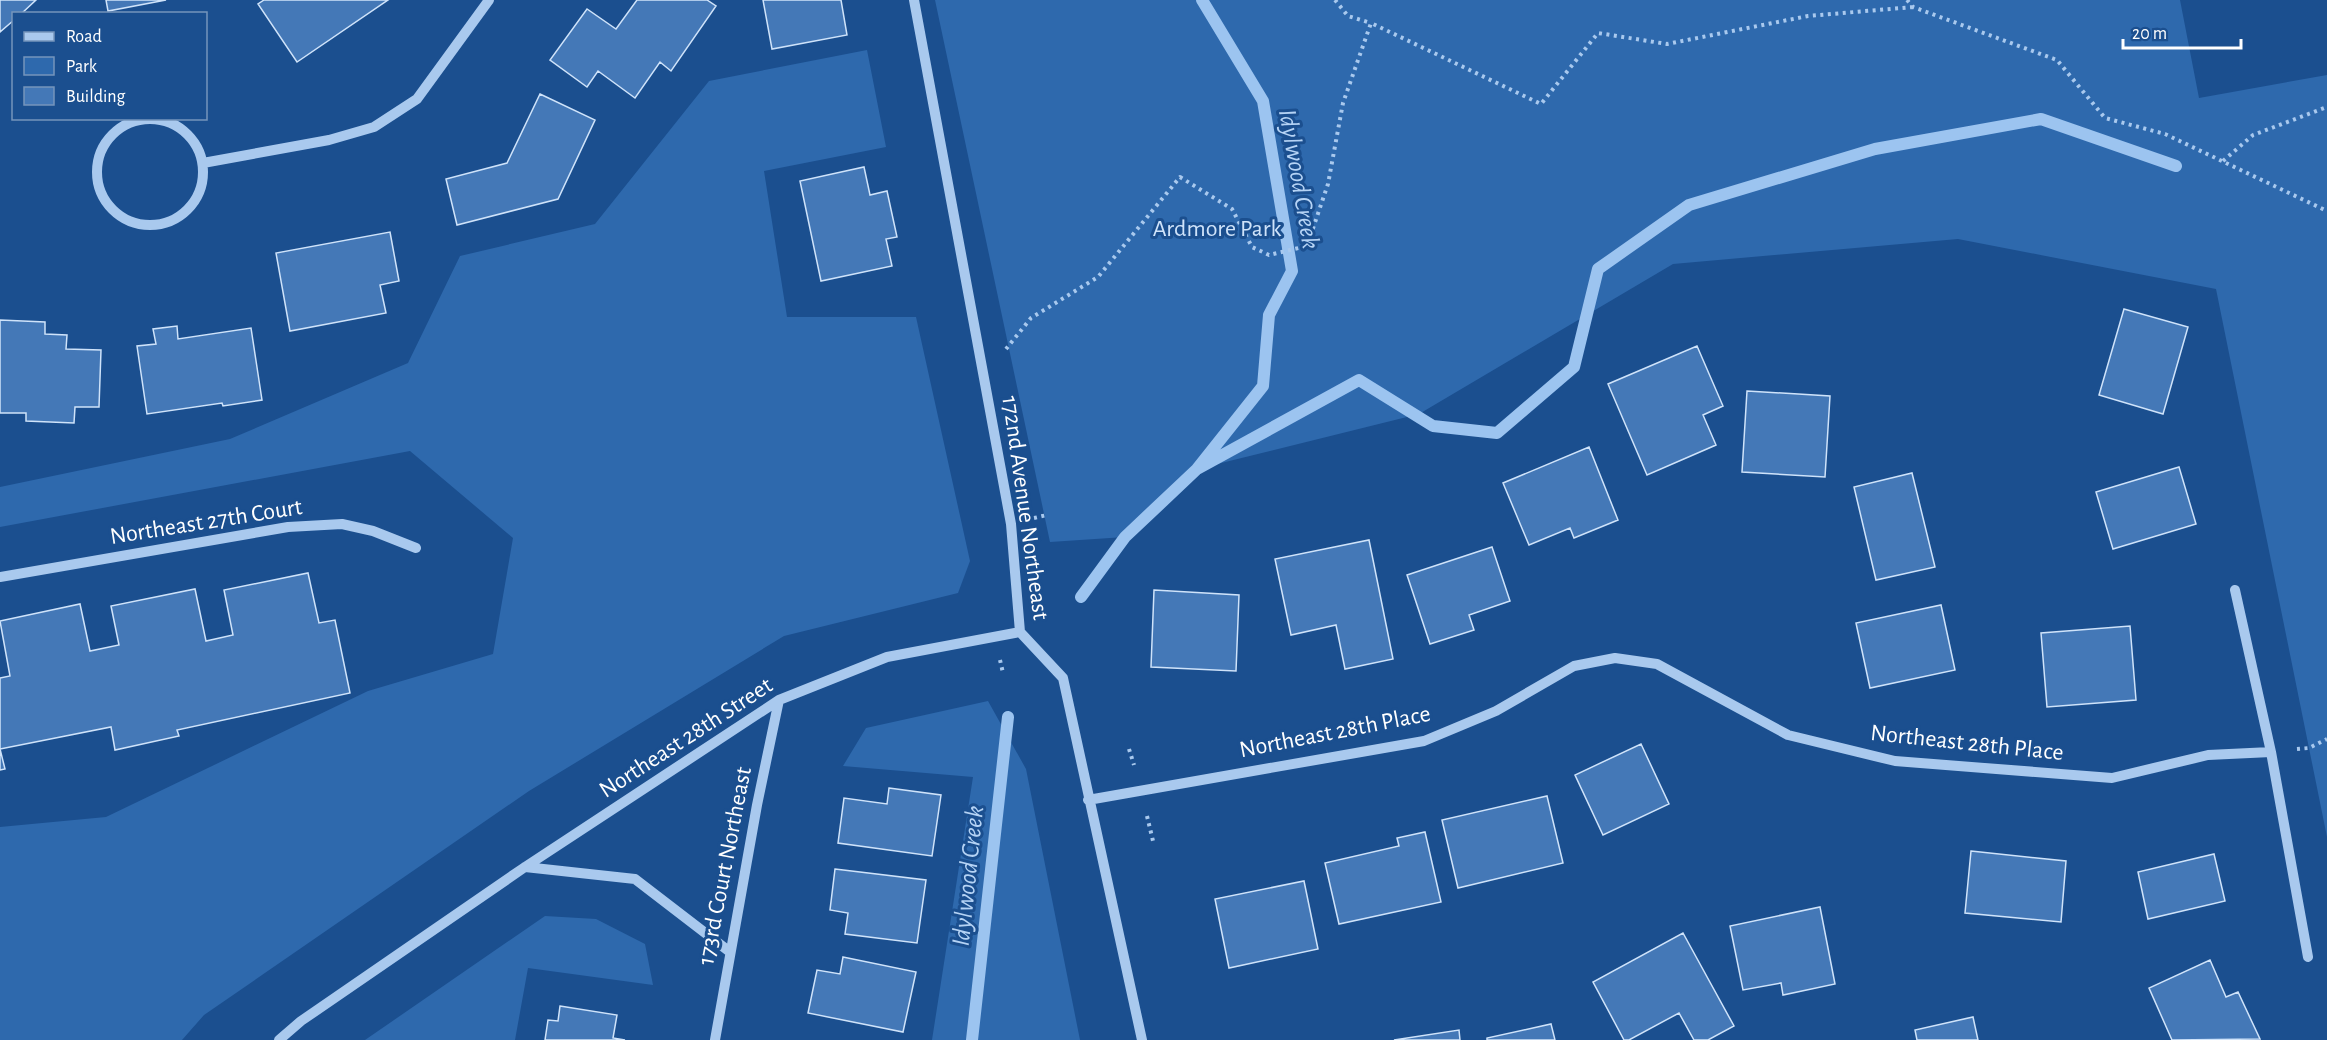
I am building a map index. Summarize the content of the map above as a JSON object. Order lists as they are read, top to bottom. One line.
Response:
{"streets":{"street":["172nd Avenue Northeast","Northeast 27th Court","Northeast 28th Place","Northeast 28th Street","173rd Court Northeast"]},"crossings":[["172nd Avenue Northeast","Northeast 28th Place"],["172nd Avenue Northeast","Northeast 28th Street"],["Northeast 28th Street","173rd Court Northeast"]],"water":["Idylwood Creek"],"parks":["Ardmore Park"],"legend":["Road","Park","Building"],"scale_bar":"20 m"}
